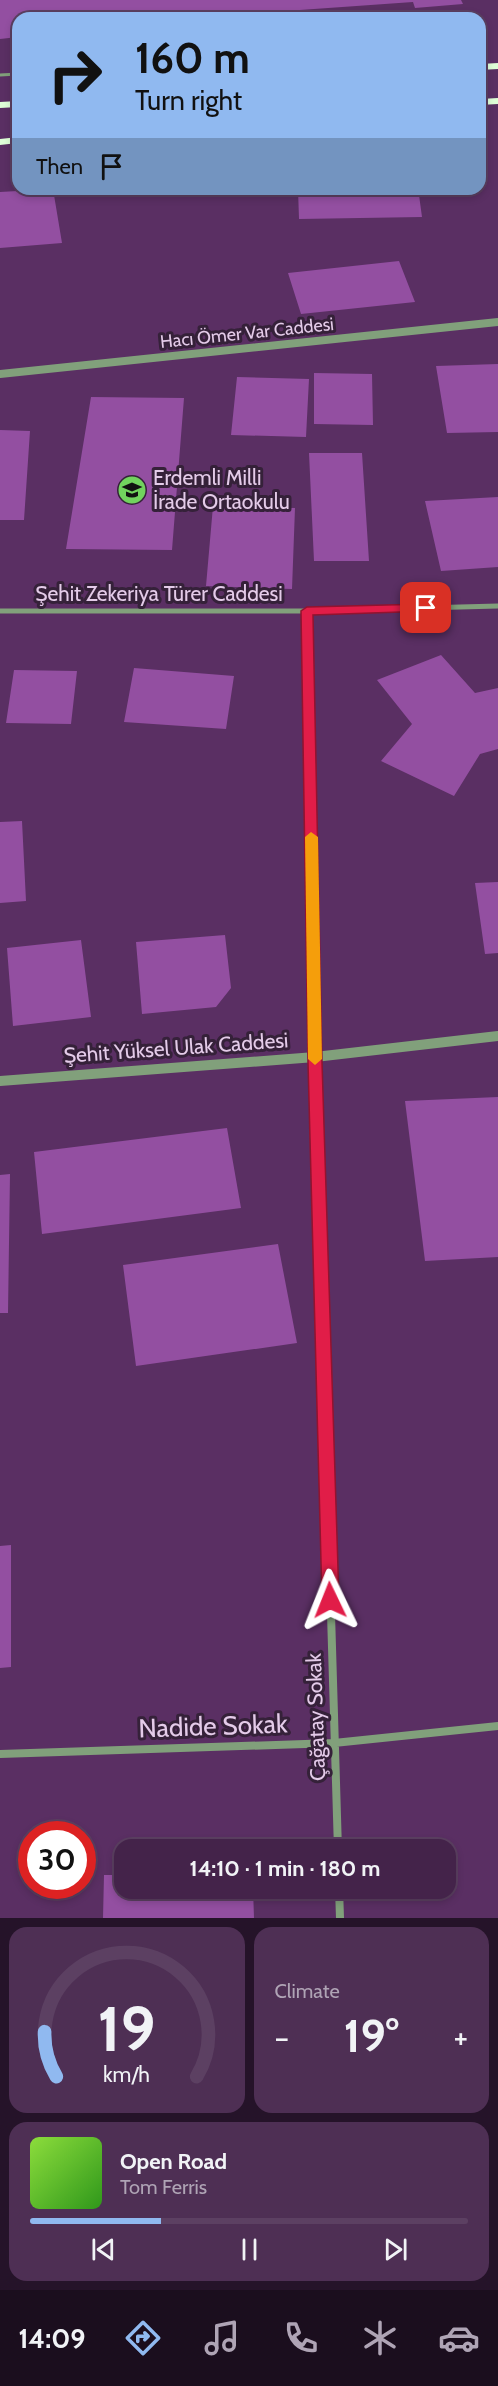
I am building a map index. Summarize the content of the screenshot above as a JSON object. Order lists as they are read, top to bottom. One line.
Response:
{"streets":{"street":["Hacı Ömer Var Caddesi","Şehit Zekeriya Türer Caddesi","Şehit Yüksel Ulak Caddesi","Çağatay Sokak","Nadide Sokak"]},"crossings":[["Şehit Zekeriya Türer Caddesi","Çağatay Sokak"],["Şehit Yüksel Ulak Caddesi","Çağatay Sokak"],["Çağatay Sokak","Nadide Sokak"]],"places":{"school or university":["Erdemli Milli İrade Ortaokulu"]},"page":{"turn":["160 m","Turn right"],"then":"Then","limit":"30","trip":"14:10 · 1 min · 180 m","tile":"Climate","heat":["−","19°","+"],"song":["Open Road","Tom Ferris"],"tabs":"14:09","gauge":["19","km/h"]}}
